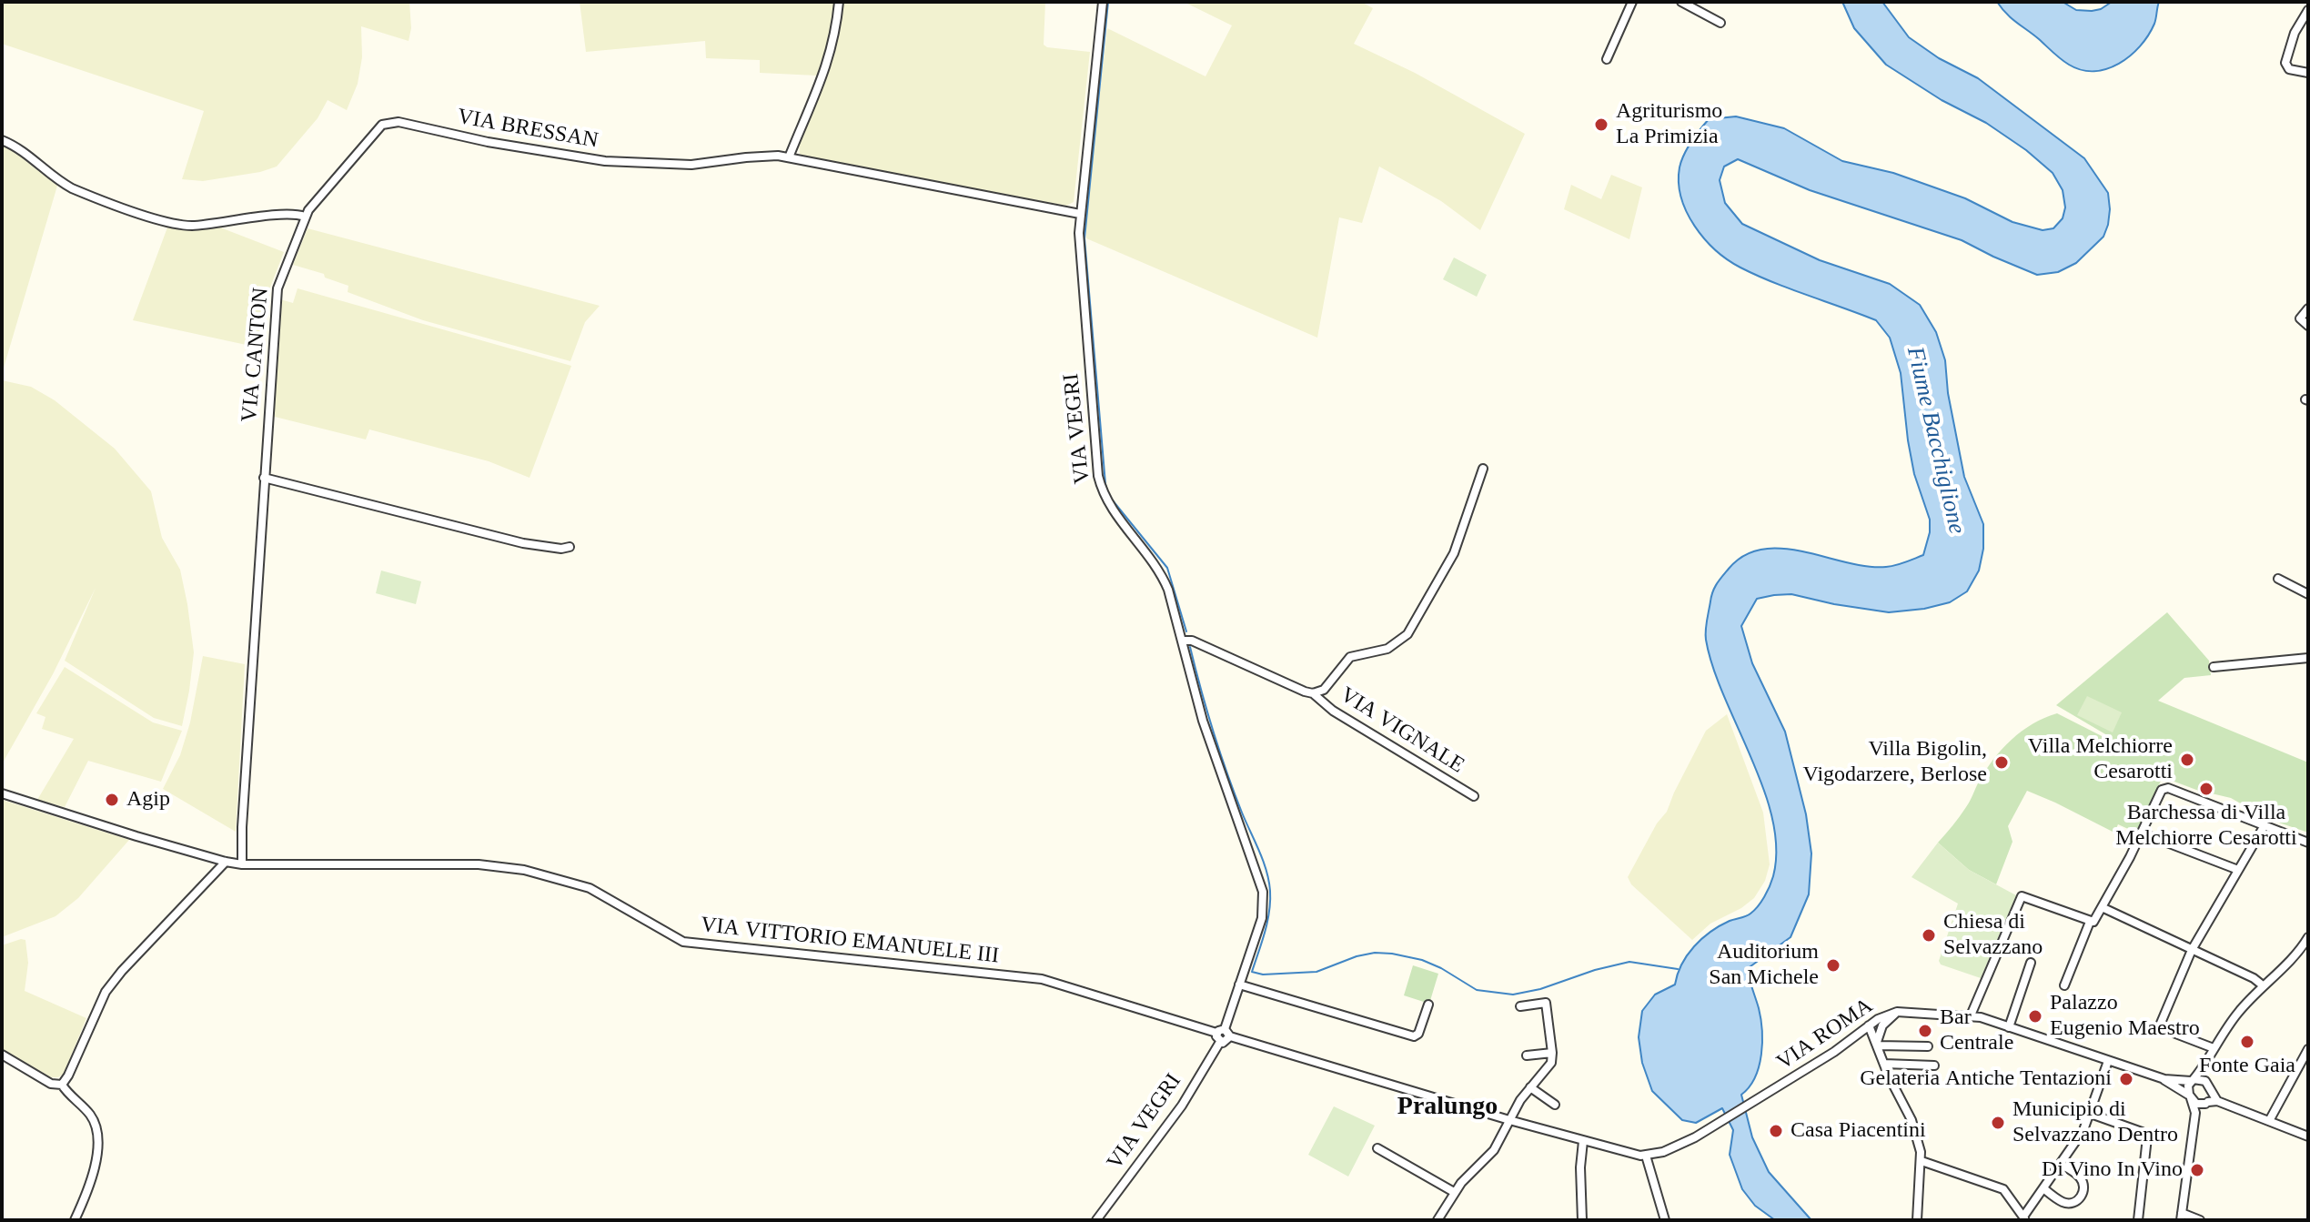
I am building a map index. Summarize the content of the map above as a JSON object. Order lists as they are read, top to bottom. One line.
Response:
{"streets":{"street":["VIA BRESSAN","VIA CANTON","VIA VEGRI","VIA VIGNALE","VIA VITTORIO EMANUELE III","VIA ROMA"]},"crossings":[["VIA BRESSAN","VIA CANTON"],["VIA BRESSAN","VIA VEGRI"],["VIA CANTON","VIA VITTORIO EMANUELE III"],["VIA VEGRI","VIA VIGNALE"],["VIA VEGRI","VIA VITTORIO EMANUELE III"],["VIA VITTORIO EMANUELE III","VIA ROMA"]],"districts":["Pralungo"],"water":["Fiume Bacchiglione"],"places":["Agriturismo La Primizia","Villa Melchiorre Cesarotti","Villa Bigolin, Vigodarzere, Berlose","Barchessa di Villa Melchiorre Cesarotti","Agip","Chiesa di Selvazzano","Auditorium San Michele","Palazzo Eugenio Maestro","Bar Centrale","Fonte Gaia","Gelateria Antiche Tentazioni","Municipio di Selvazzano Dentro","Casa Piacentini","Di Vino In Vino"]}
